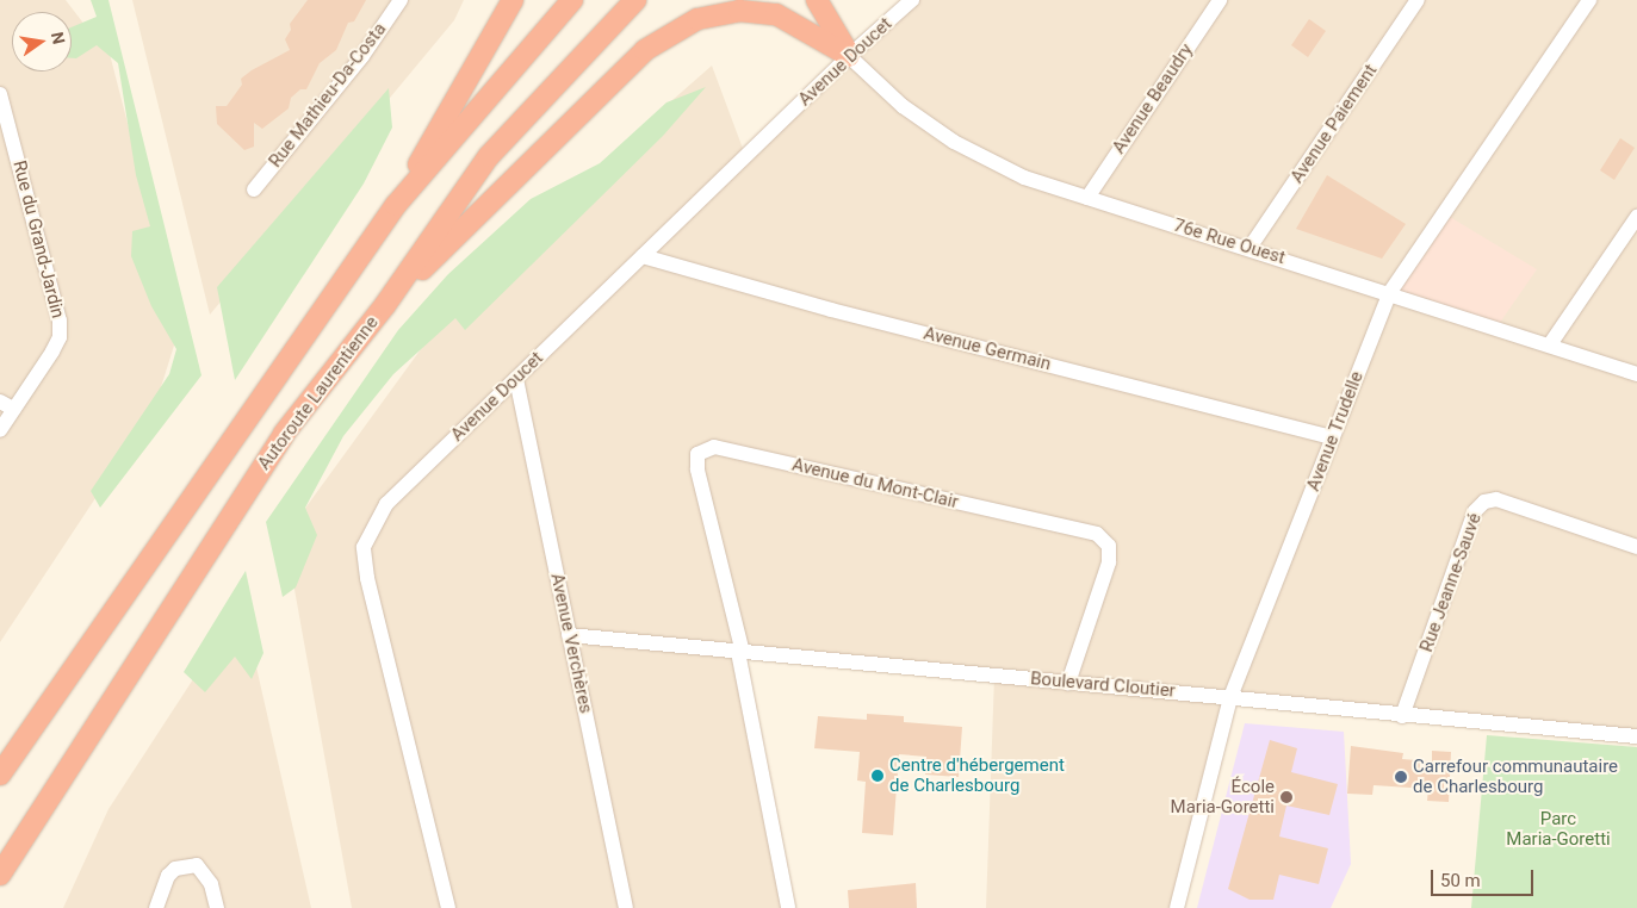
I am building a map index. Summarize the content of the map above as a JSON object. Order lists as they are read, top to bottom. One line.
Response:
{"streets":{"highway":["Autoroute Laurentienne"],"street":["Avenue Doucet","Rue Mathieu-Da-Costa","Avenue Beaudry","Avenue Paiement","Rue du Grand-Jardin","76e Rue Ouest","Avenue Germain","Avenue Trudelle","Avenue du Mont-Clair","Rue Jeanne-Sauvé","Avenue Verchères","Boulevard Cloutier"]},"crossings":[["Avenue Doucet","76e Rue Ouest"],["Avenue Doucet","Avenue Germain"],["Avenue Doucet","Avenue Verchères"],["Avenue Beaudry","76e Rue Ouest"],["Avenue Paiement","76e Rue Ouest"],["76e Rue Ouest","Avenue Trudelle"],["Avenue Germain","Avenue Trudelle"],["Avenue Trudelle","Boulevard Cloutier"],["Avenue du Mont-Clair","Boulevard Cloutier"],["Rue Jeanne-Sauvé","Boulevard Cloutier"],["Avenue Verchères","Boulevard Cloutier"]],"parks":["Parc Maria-Goretti"],"places":["Centre d'hébergement de Charlesbourg","Carrefour communautaire de Charlesbourg","École Maria-Goretti"],"scale_bar":"50 m","north":"right"}
